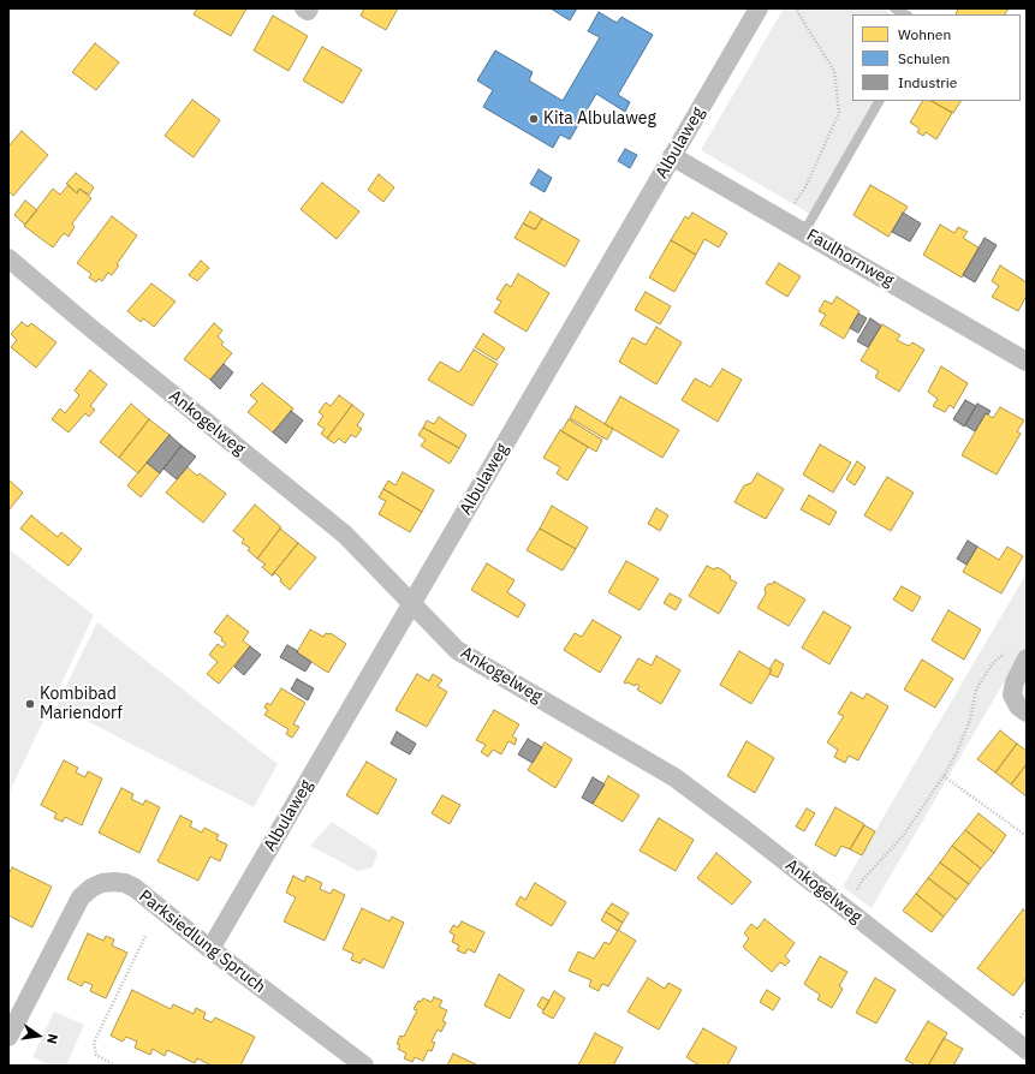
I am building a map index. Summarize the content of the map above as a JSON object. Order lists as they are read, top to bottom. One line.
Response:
{"streets":{"street":["Albulaweg","Faulhornweg","Ankogelweg","Parksiedlung Spruch"]},"crossings":[["Albulaweg","Faulhornweg"],["Albulaweg","Ankogelweg"],["Albulaweg","Parksiedlung Spruch"]],"places":["Kita Albulaweg","Kombibad Mariendorf"],"legend":["Wohnen","Schulen","Industrie"],"north":"right"}
